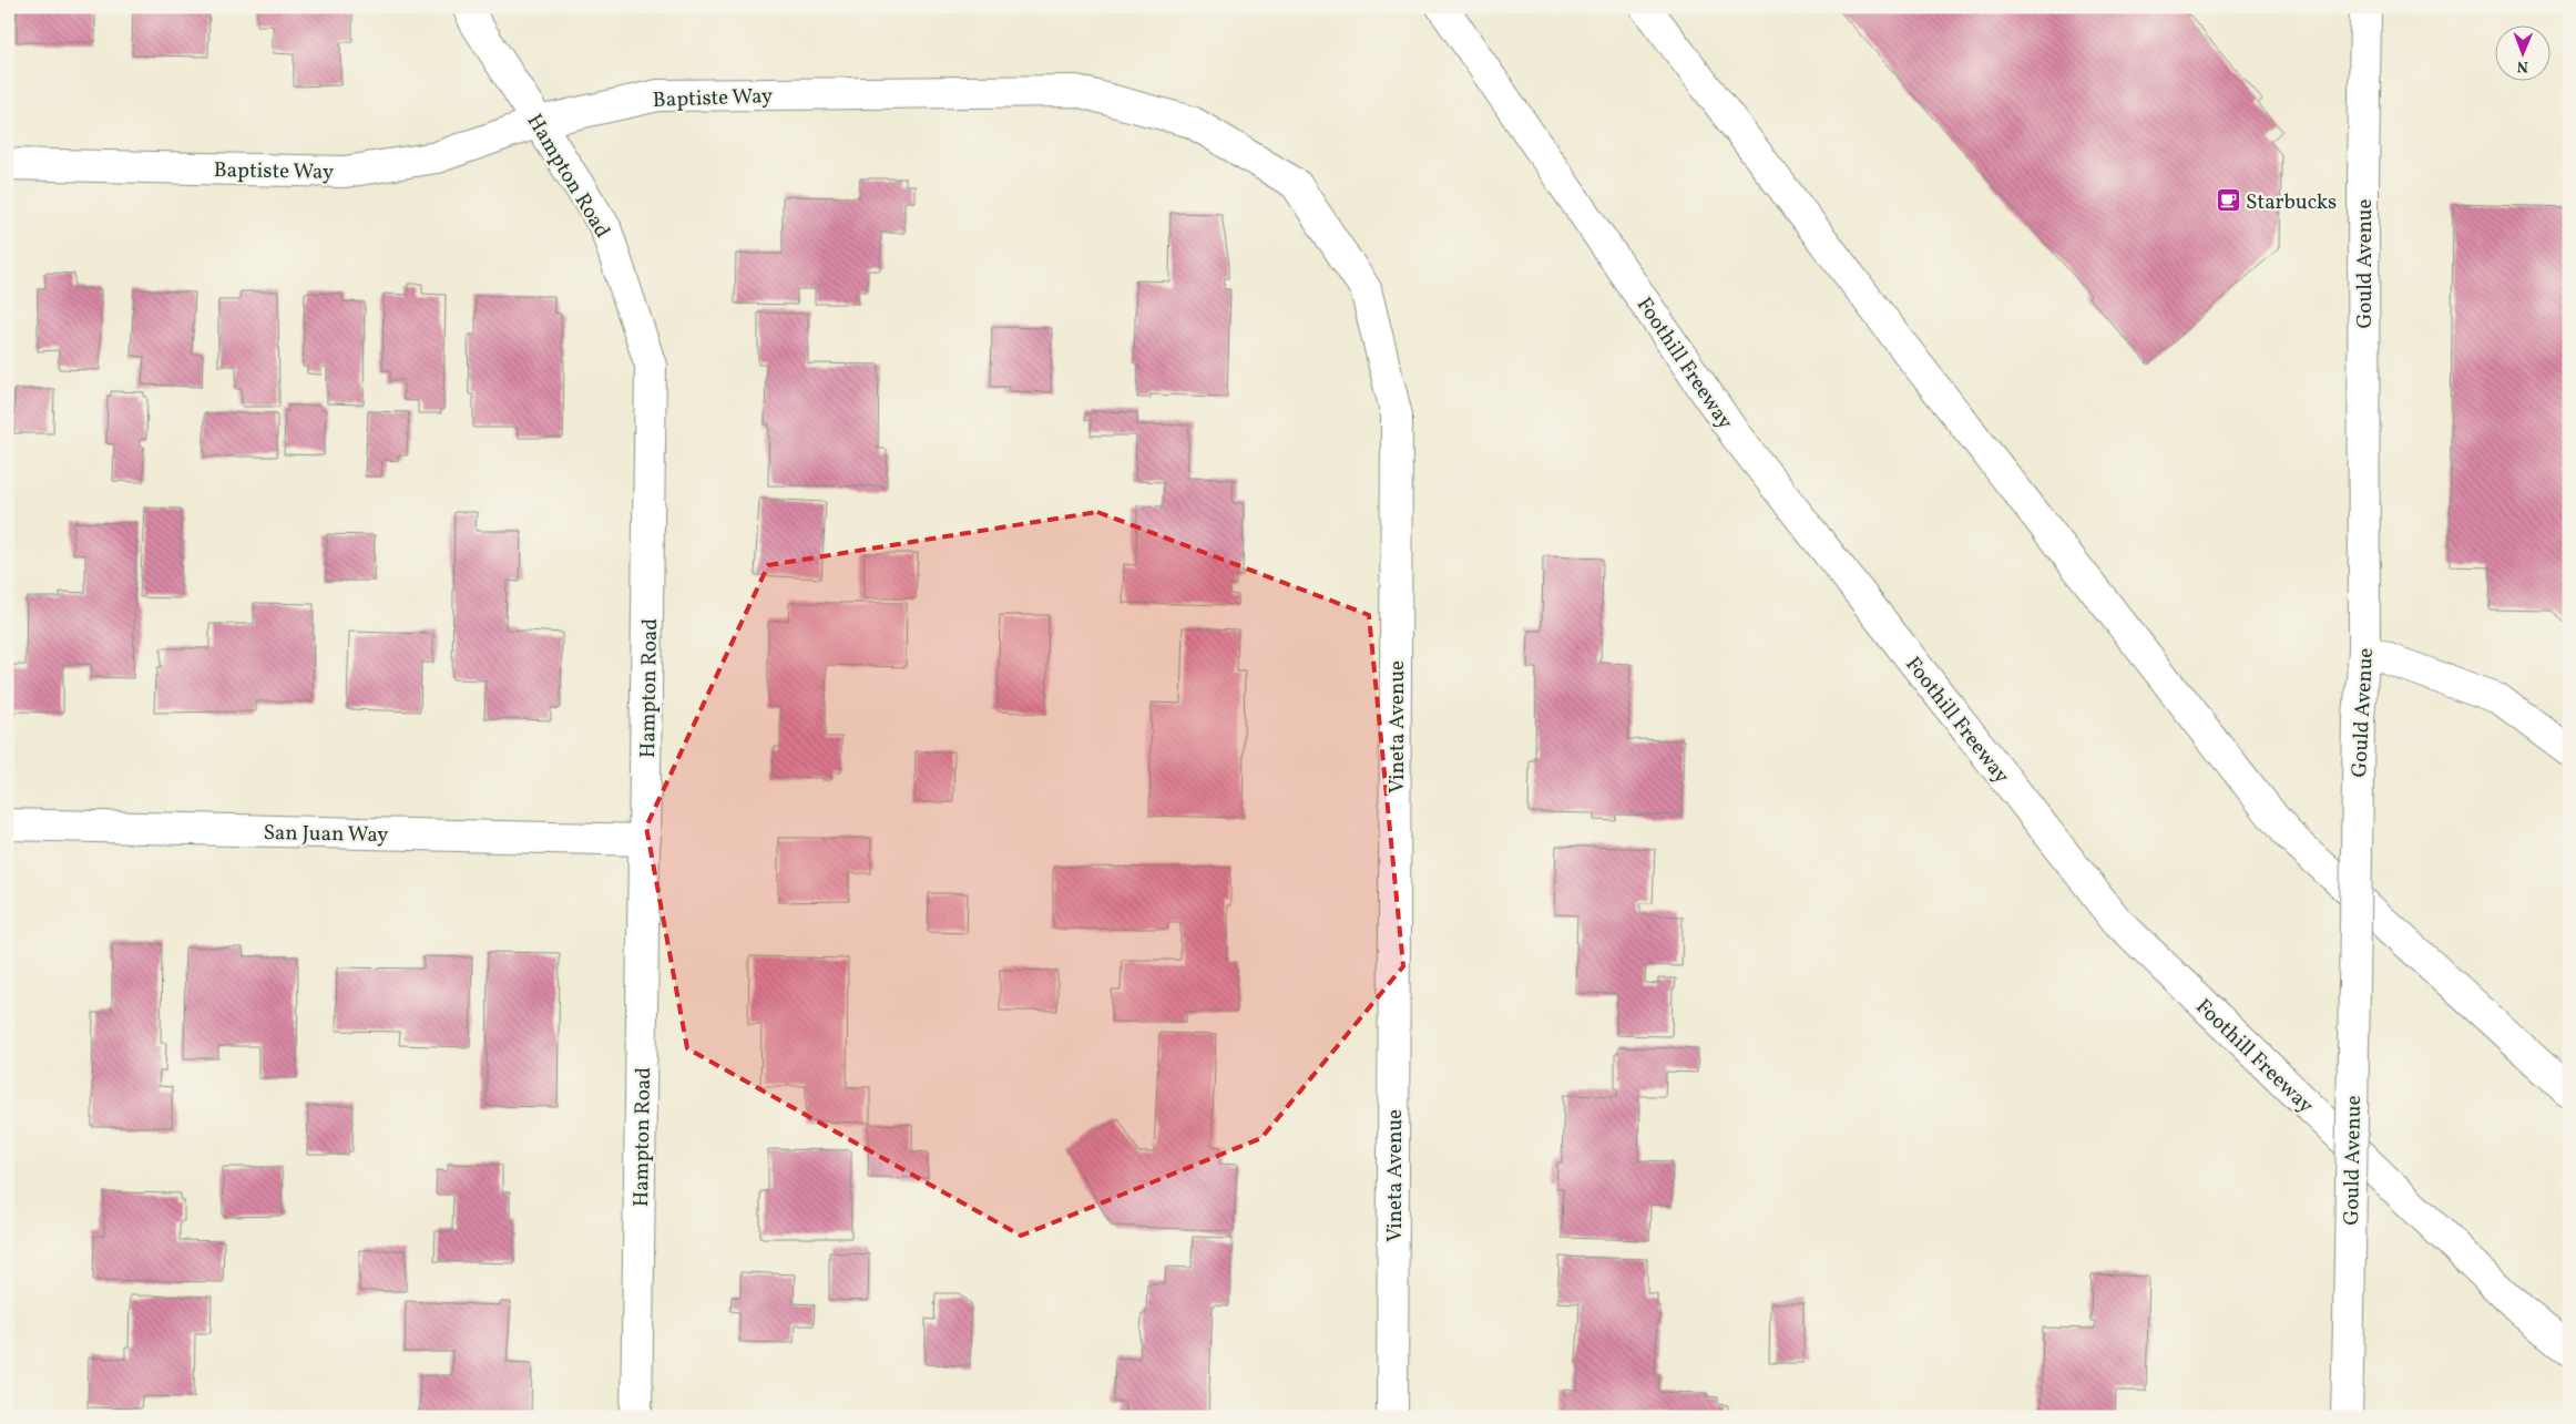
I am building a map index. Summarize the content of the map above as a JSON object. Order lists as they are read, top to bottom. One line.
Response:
{"streets":{"main road":["Baptiste Way","Hampton Road","Gould Avenue","Foothill Freeway","Vineta Avenue","San Juan Way"]},"crossings":[["Baptiste Way","Hampton Road"],["Baptiste Way","Vineta Avenue"],["Hampton Road","San Juan Way"]],"places":{"cafe":["Starbucks"]},"north":"bottom"}
